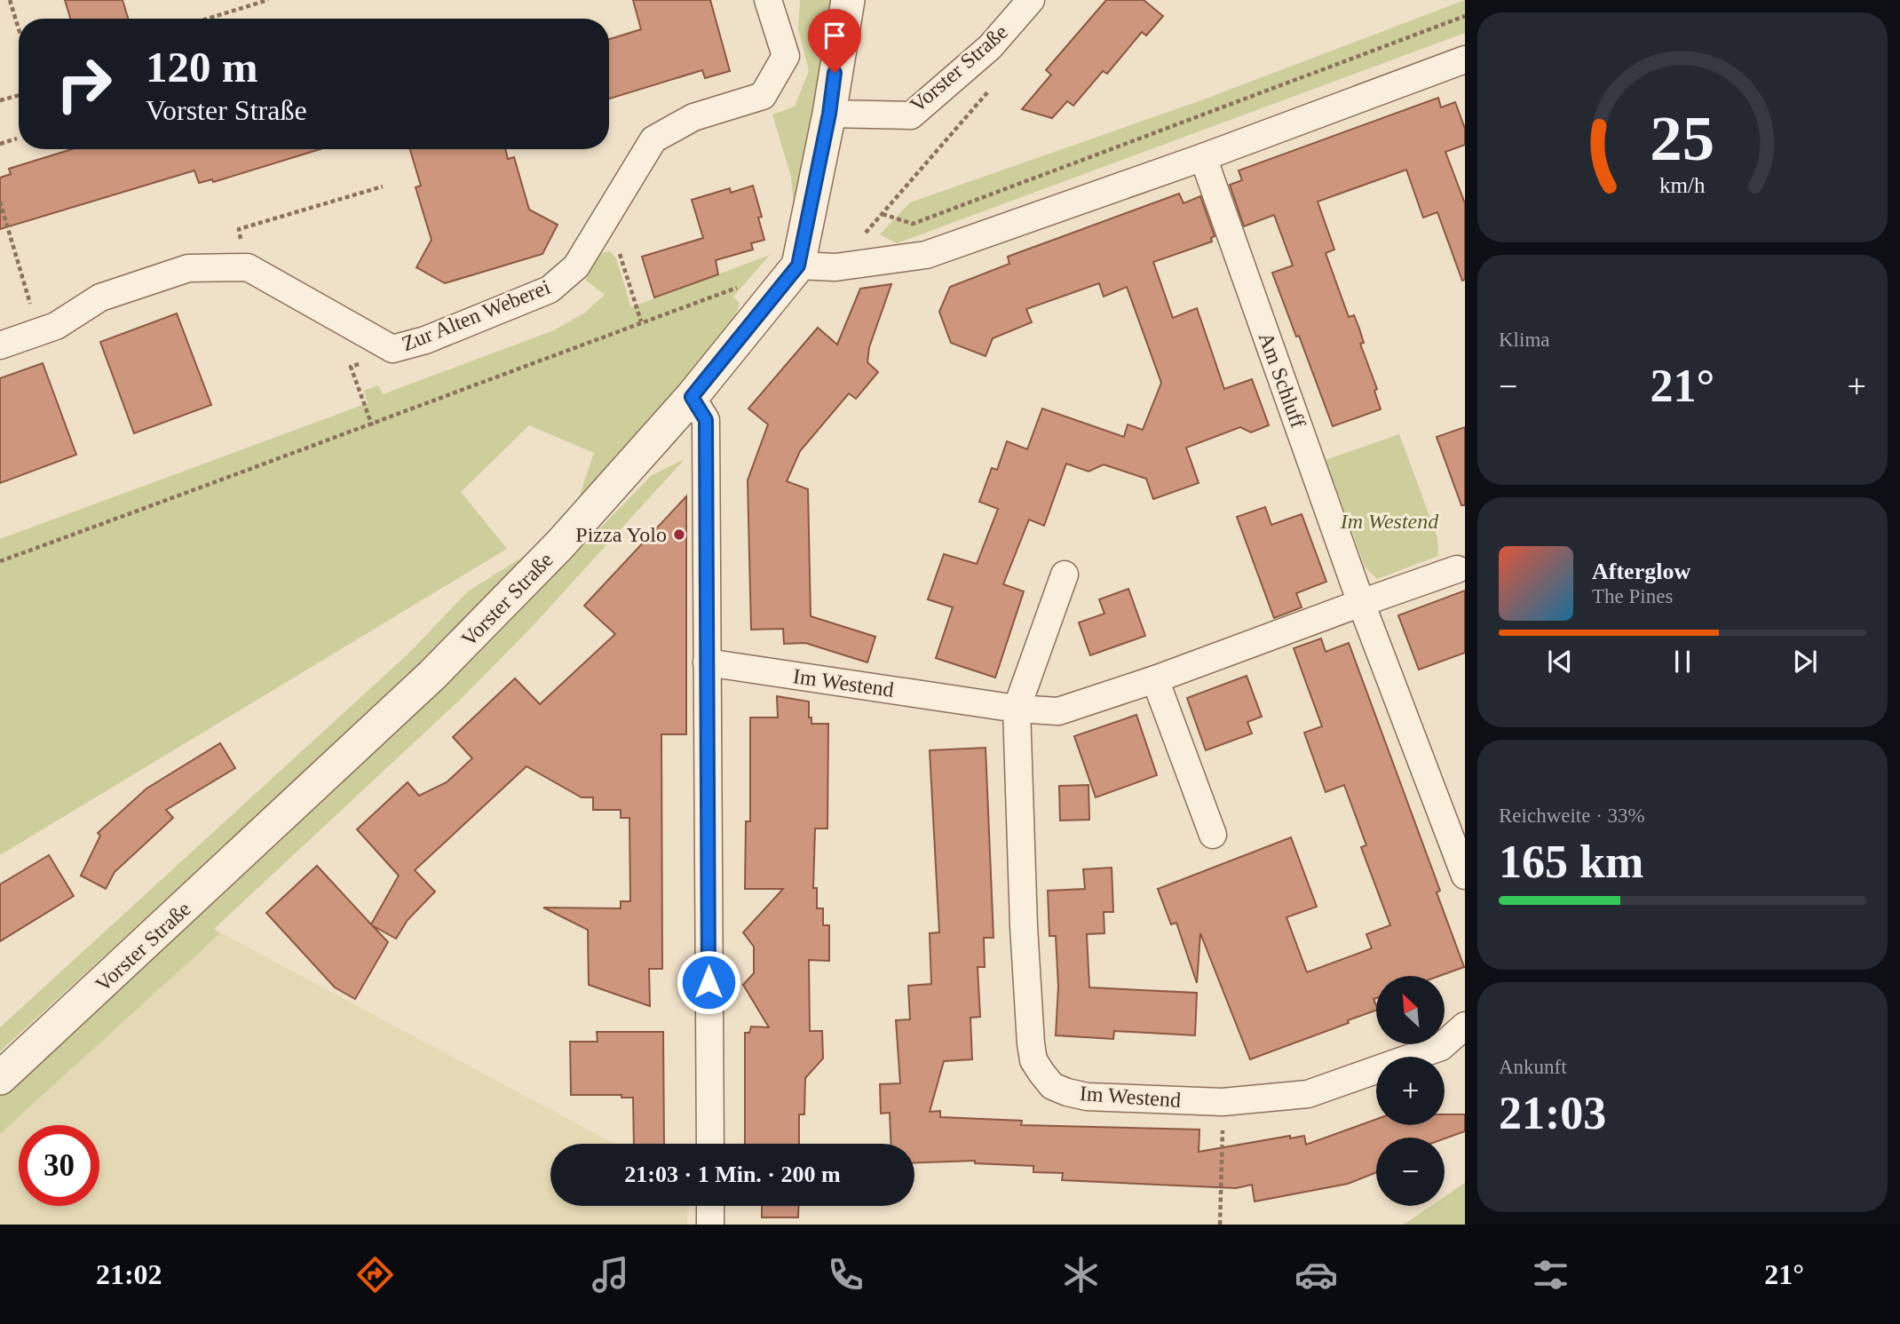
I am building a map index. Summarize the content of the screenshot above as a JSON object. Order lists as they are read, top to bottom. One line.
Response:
{"streets":{"street":["Vorster Straße","Zur Alten Weberei","Am Schluff","Im Westend"]},"crossings":[["Am Schluff","Im Westend"]],"parks":["Im Westend"],"places":["Pizza Yolo"],"north":"top left","page":{"turn":["120 m","Vorster Straße"],"tile":["Klima",["Reichweite · 33%","165 km"],["Ankunft","21:03"]],"heat":["−","21°","+"],"song":["Afterglow","The Pines"],"map_buttons":["+","−"],"limit":"30","trip":"21:03 · 1 Min. · 200 m","tabs":["21:02","21°"],"gauge":["25","km/h"]}}
